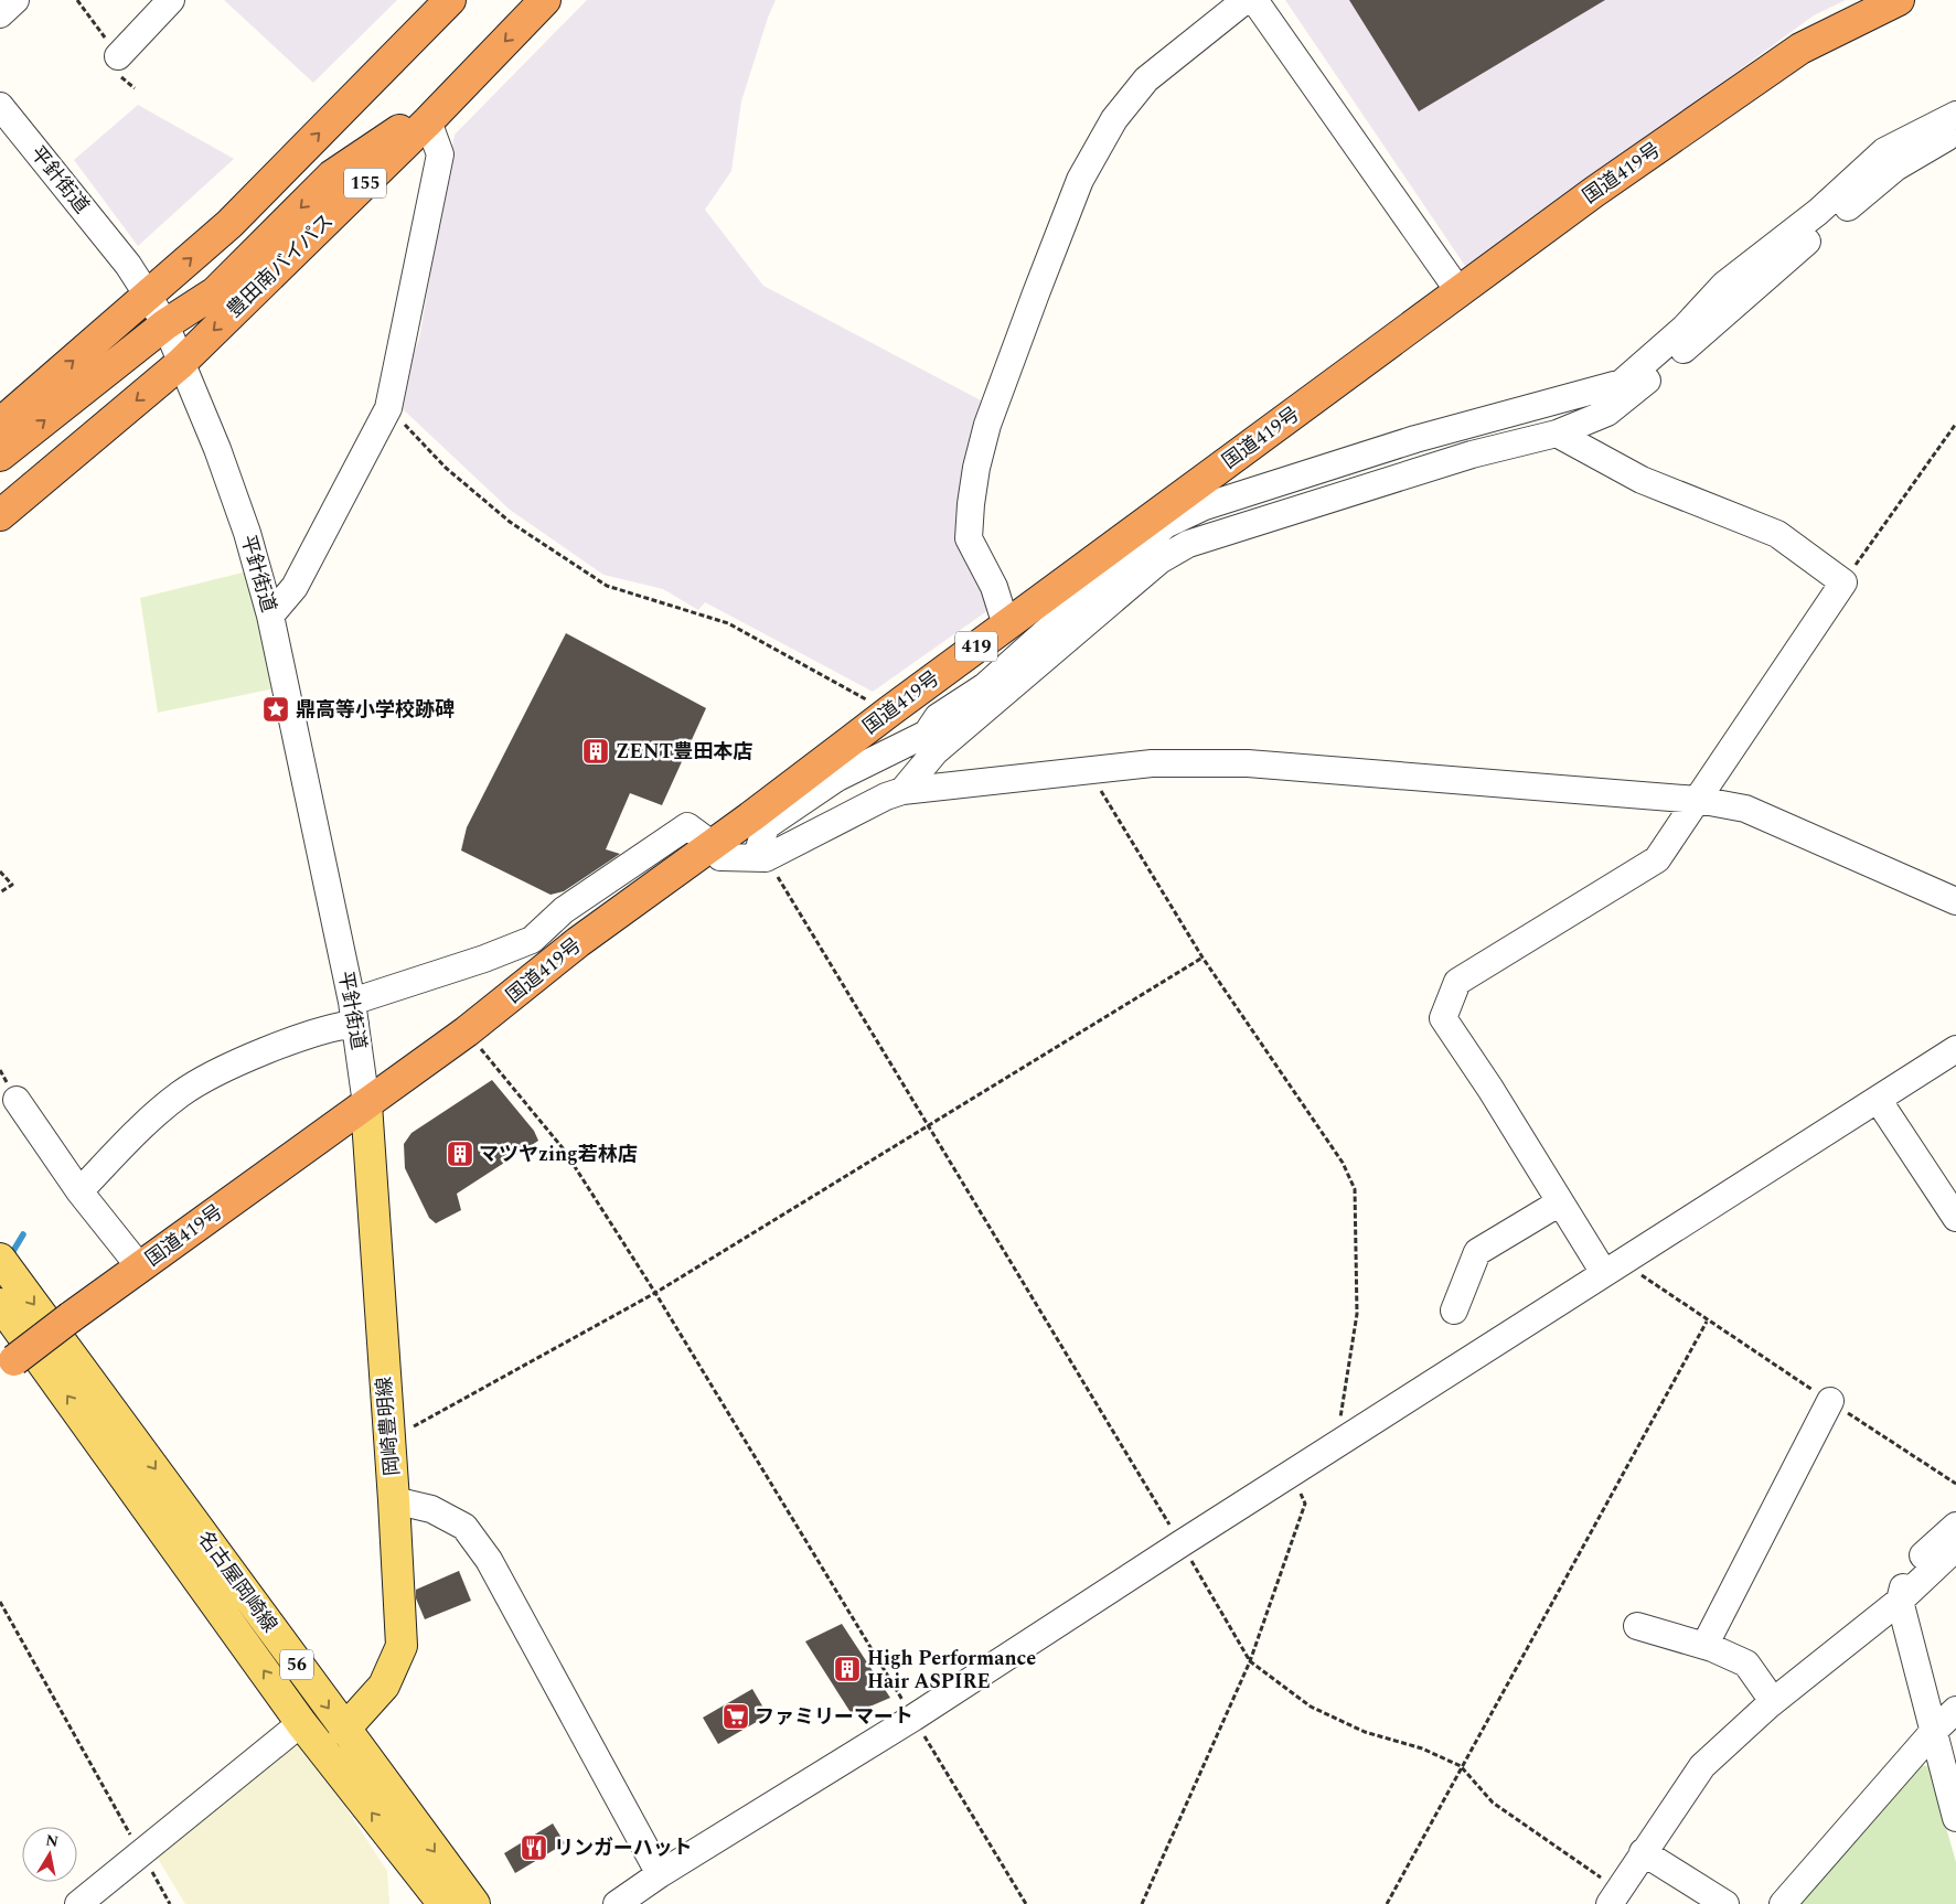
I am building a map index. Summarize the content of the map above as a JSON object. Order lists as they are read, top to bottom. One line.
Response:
{"streets":{"highway":["国道419号","155","豊田南バイパス","419"],"main road":["岡崎豊明線","名古屋岡崎線","56"],"street":["平針街道"]},"crossings":[["国道419号","平針街道"],["国道419号","岡崎豊明線"],["平針街道","豊田南バイパス"],["平針街道","岡崎豊明線"],["岡崎豊明線","名古屋岡崎線"]],"places":{"place":["鼎高等小学校跡碑"],"building":["ZENT豊田本店","マツヤzing若林店","High Performance Hair ASPIRE"],"supermarket":["ファミリーマート"],"restaurant":["リンガーハット"]},"north":"top"}
